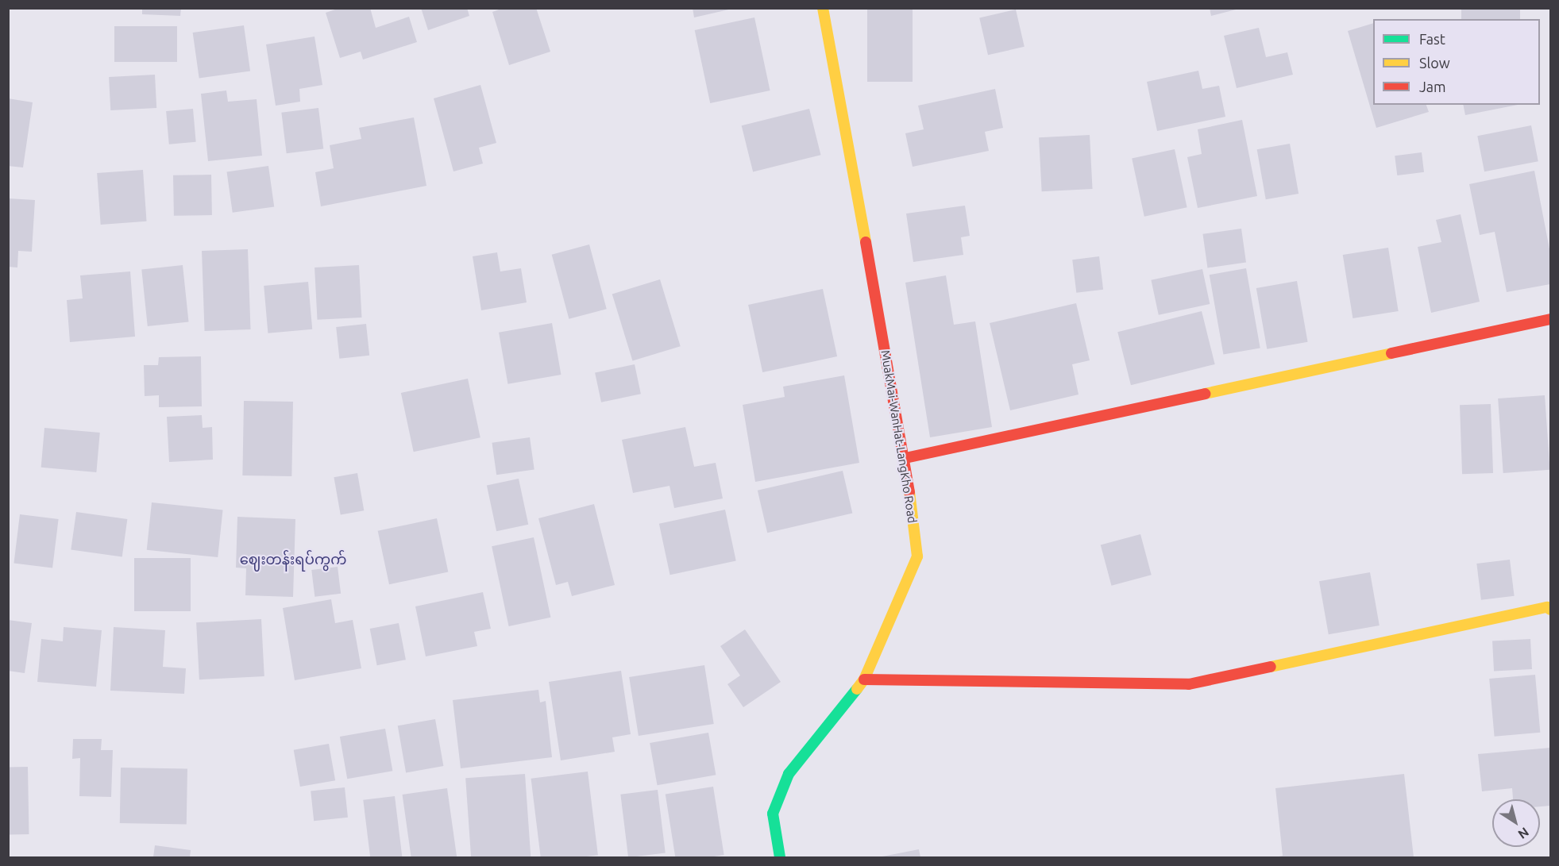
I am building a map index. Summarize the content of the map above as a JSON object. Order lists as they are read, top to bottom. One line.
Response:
{"streets":{"street":["MuakMai-WanHat-LangKho Road"]},"districts":["ဈေးတန်းရပ်ကွက်"],"legend":["Fast","Slow","Jam"],"north":"bottom right"}
